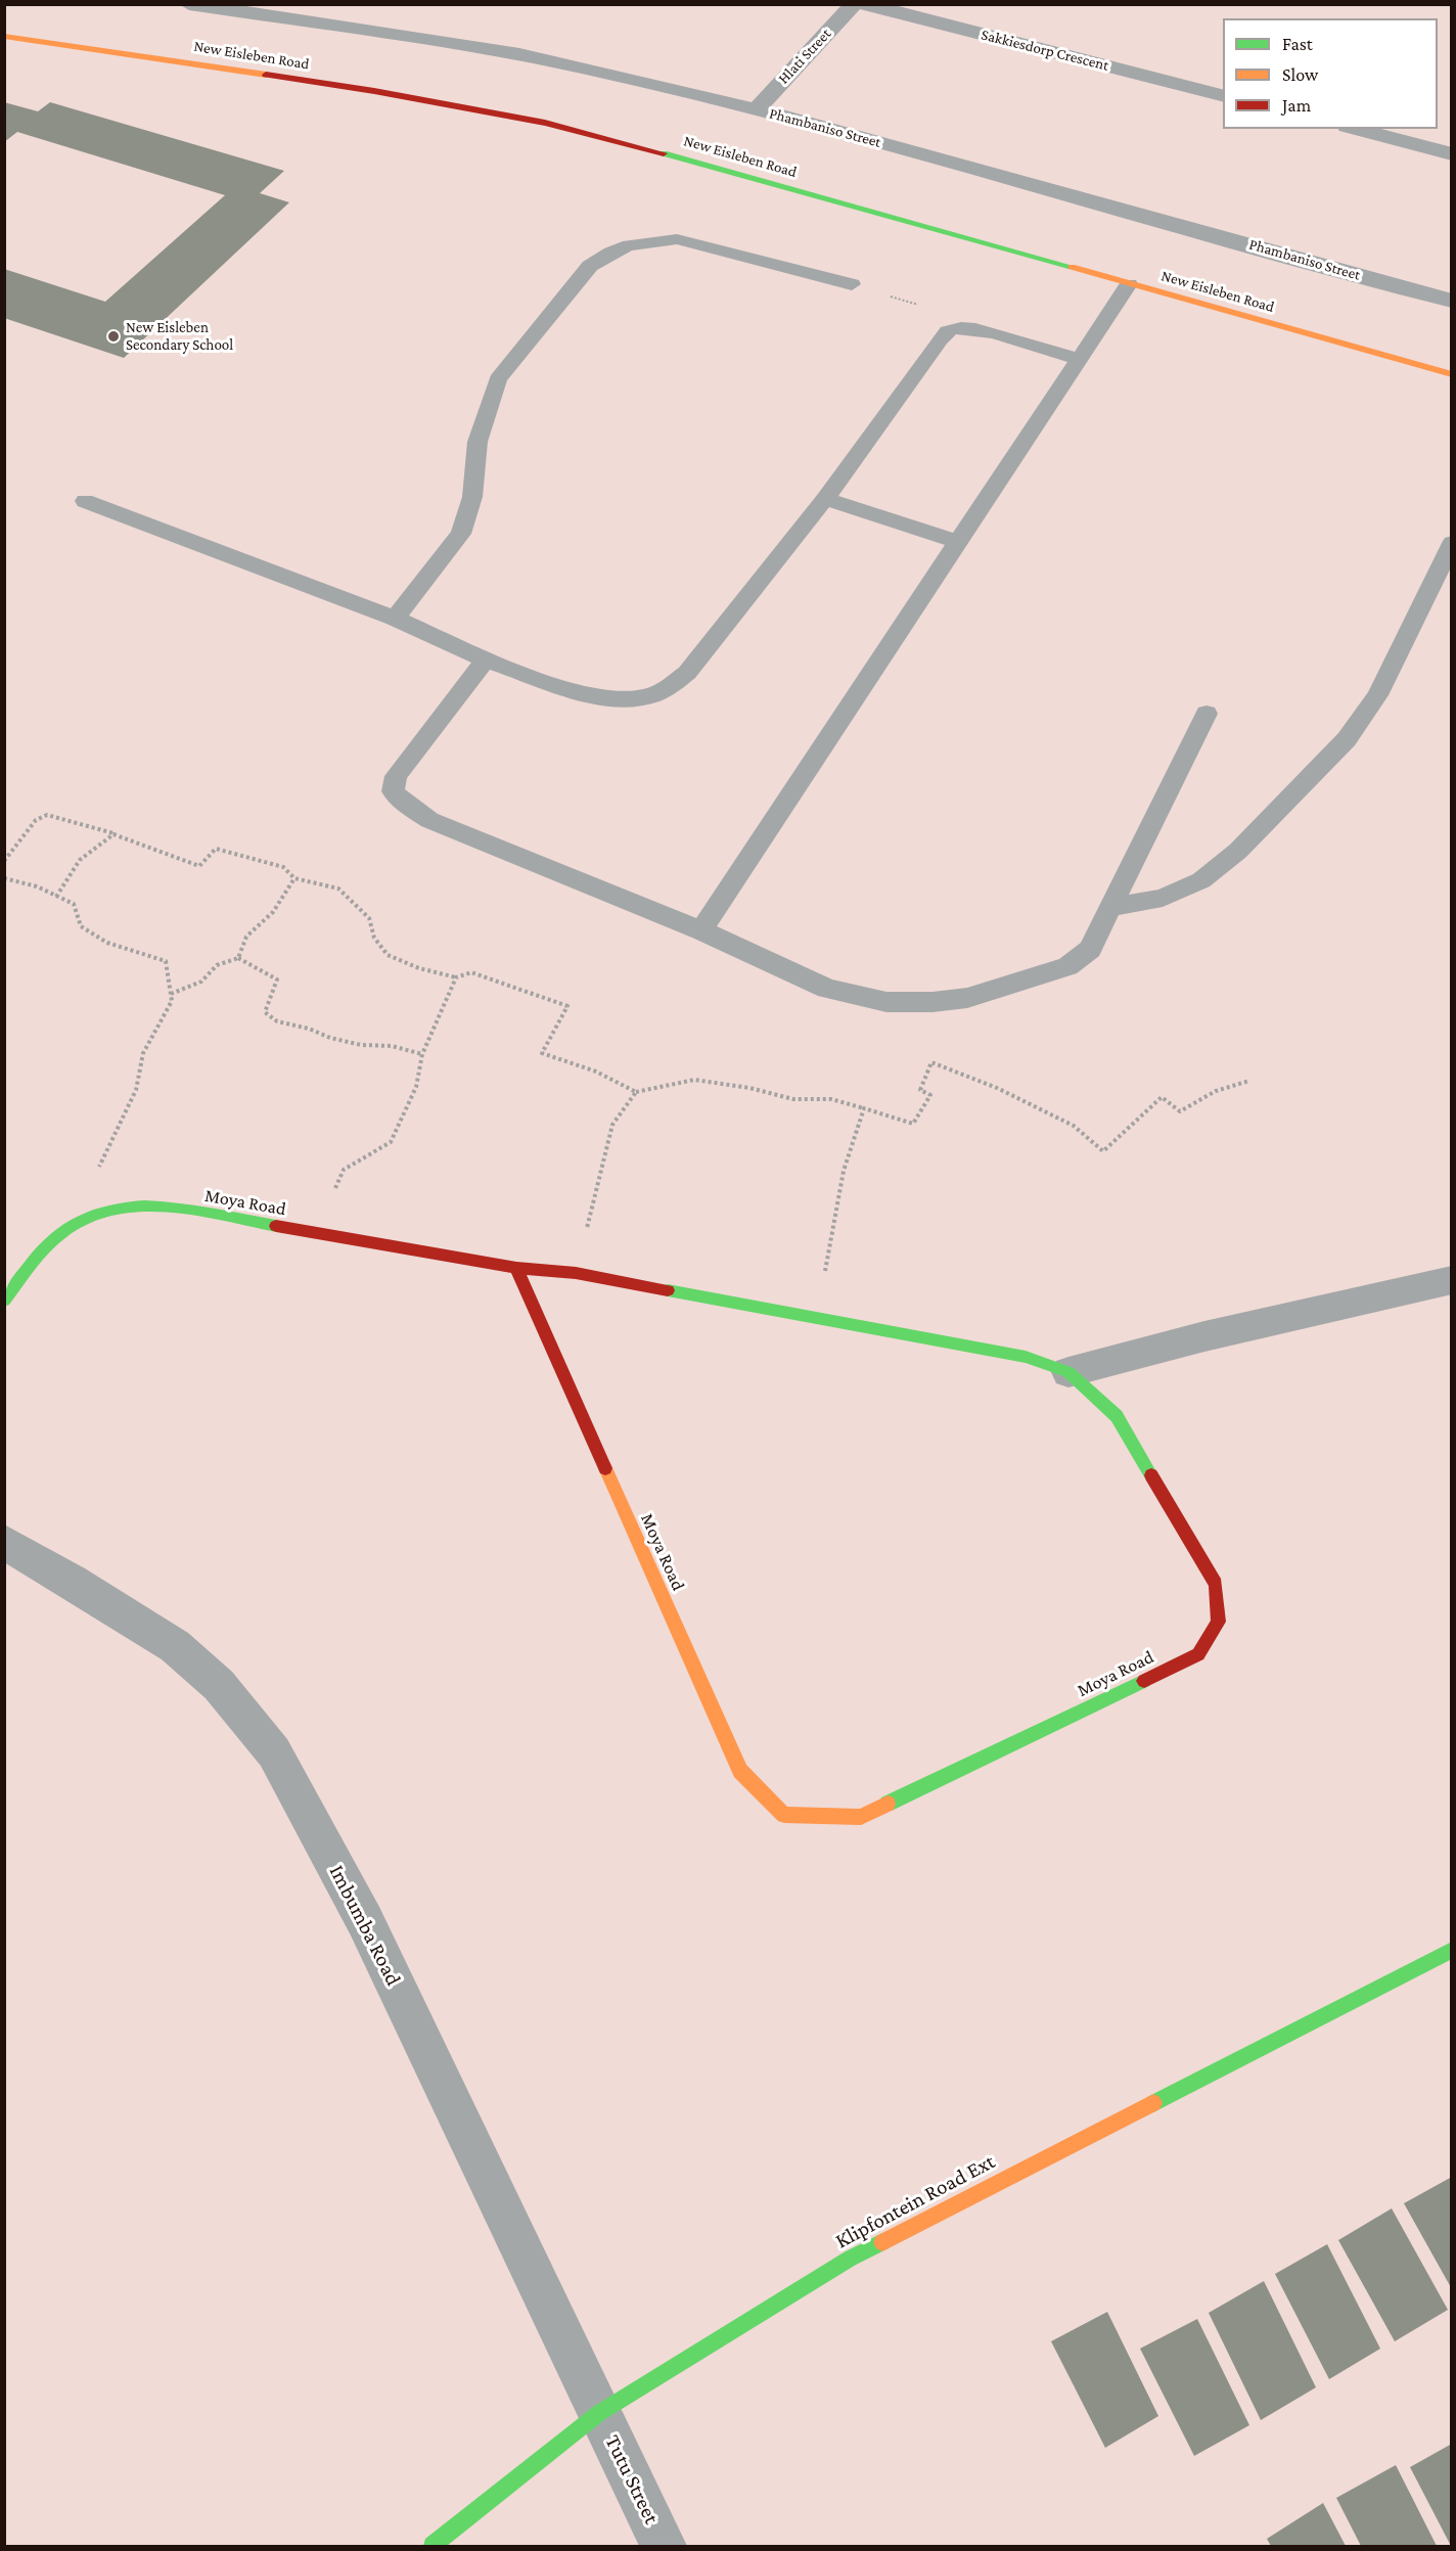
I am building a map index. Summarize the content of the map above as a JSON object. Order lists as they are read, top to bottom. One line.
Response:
{"streets":{"street":["Sakkiesdorp Crescent","New Eisleben Road","Hlati Street","Phambaniso Street","Moya Road","Imbumba Road","Klipfontein Road Ext","Tutu Street"]},"crossings":[["Hlati Street","Phambaniso Street"],["Imbumba Road","Klipfontein Road Ext"],["Imbumba Road","Tutu Street"],["Klipfontein Road Ext","Tutu Street"]],"places":["New Eisleben Secondary School"],"legend":["Fast","Slow","Jam"]}
